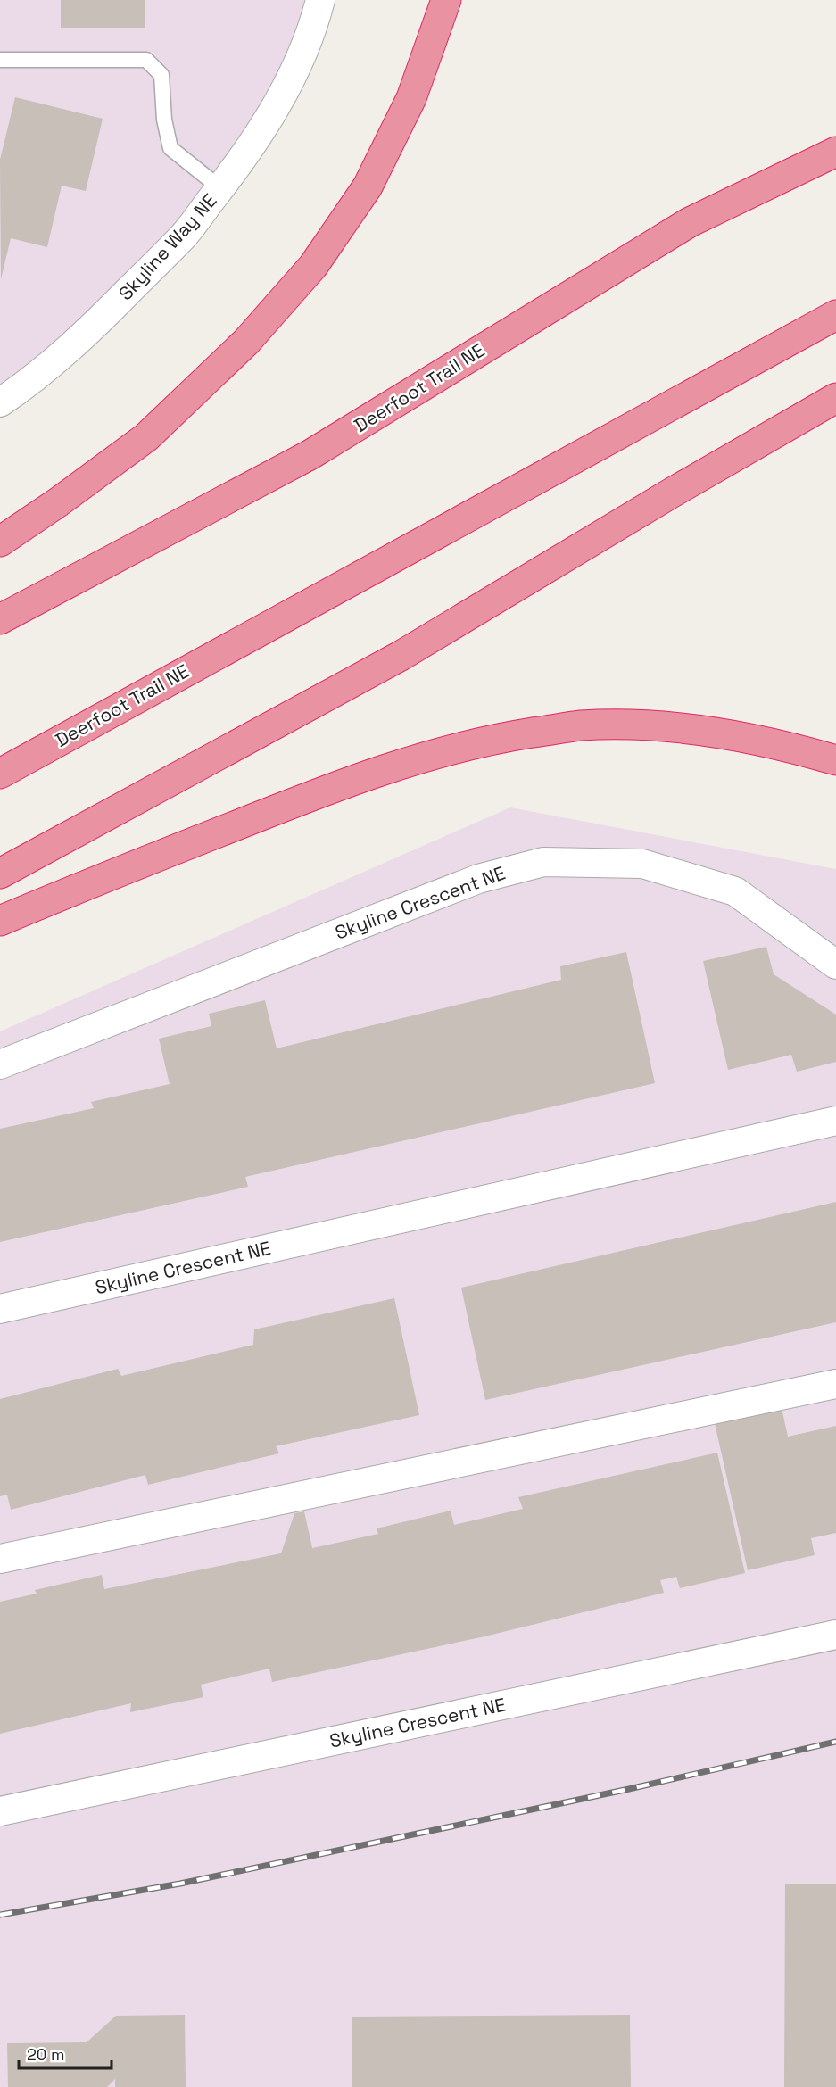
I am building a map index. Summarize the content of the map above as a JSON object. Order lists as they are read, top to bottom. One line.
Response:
{"streets":{"highway":["Deerfoot Trail NE"],"street":["Skyline Way NE","Skyline Crescent NE"]},"scale_bar":"20 m"}
